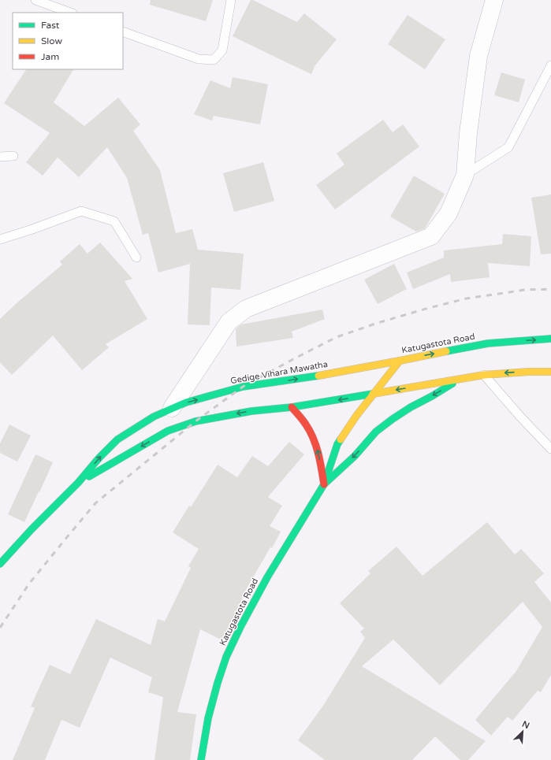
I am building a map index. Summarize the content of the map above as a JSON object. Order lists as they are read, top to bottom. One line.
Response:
{"streets":{"main road":["Katugastota Road","Gedige Vihara Mawatha"]},"crossings":[["Katugastota Road","Gedige Vihara Mawatha"]],"legend":["Fast","Slow","Jam"],"north":"top right"}
